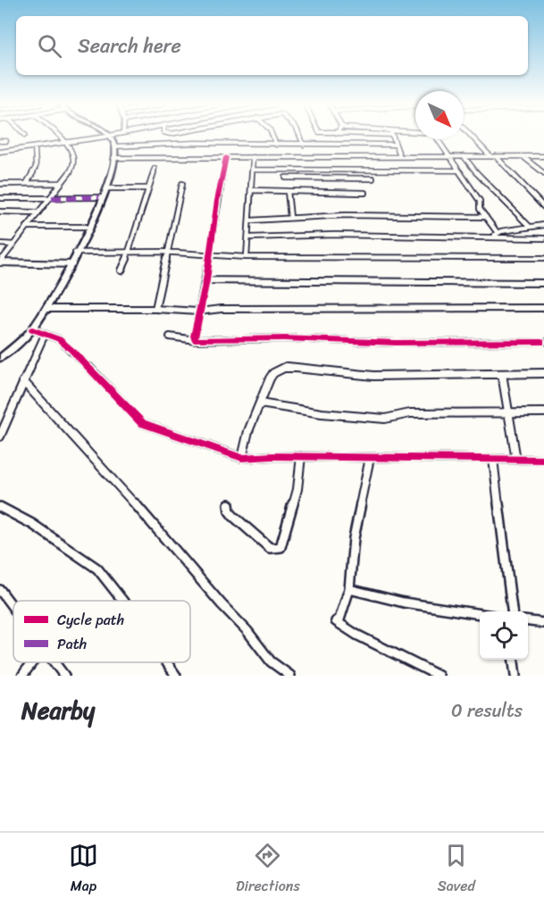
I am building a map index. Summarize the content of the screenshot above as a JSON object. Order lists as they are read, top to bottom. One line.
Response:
{"legend":["Cycle path","Path"],"north":"bottom right","page":{"search":"Search here","heading":["Nearby","0 results"],"nav":["Map","Directions","Saved"]}}
